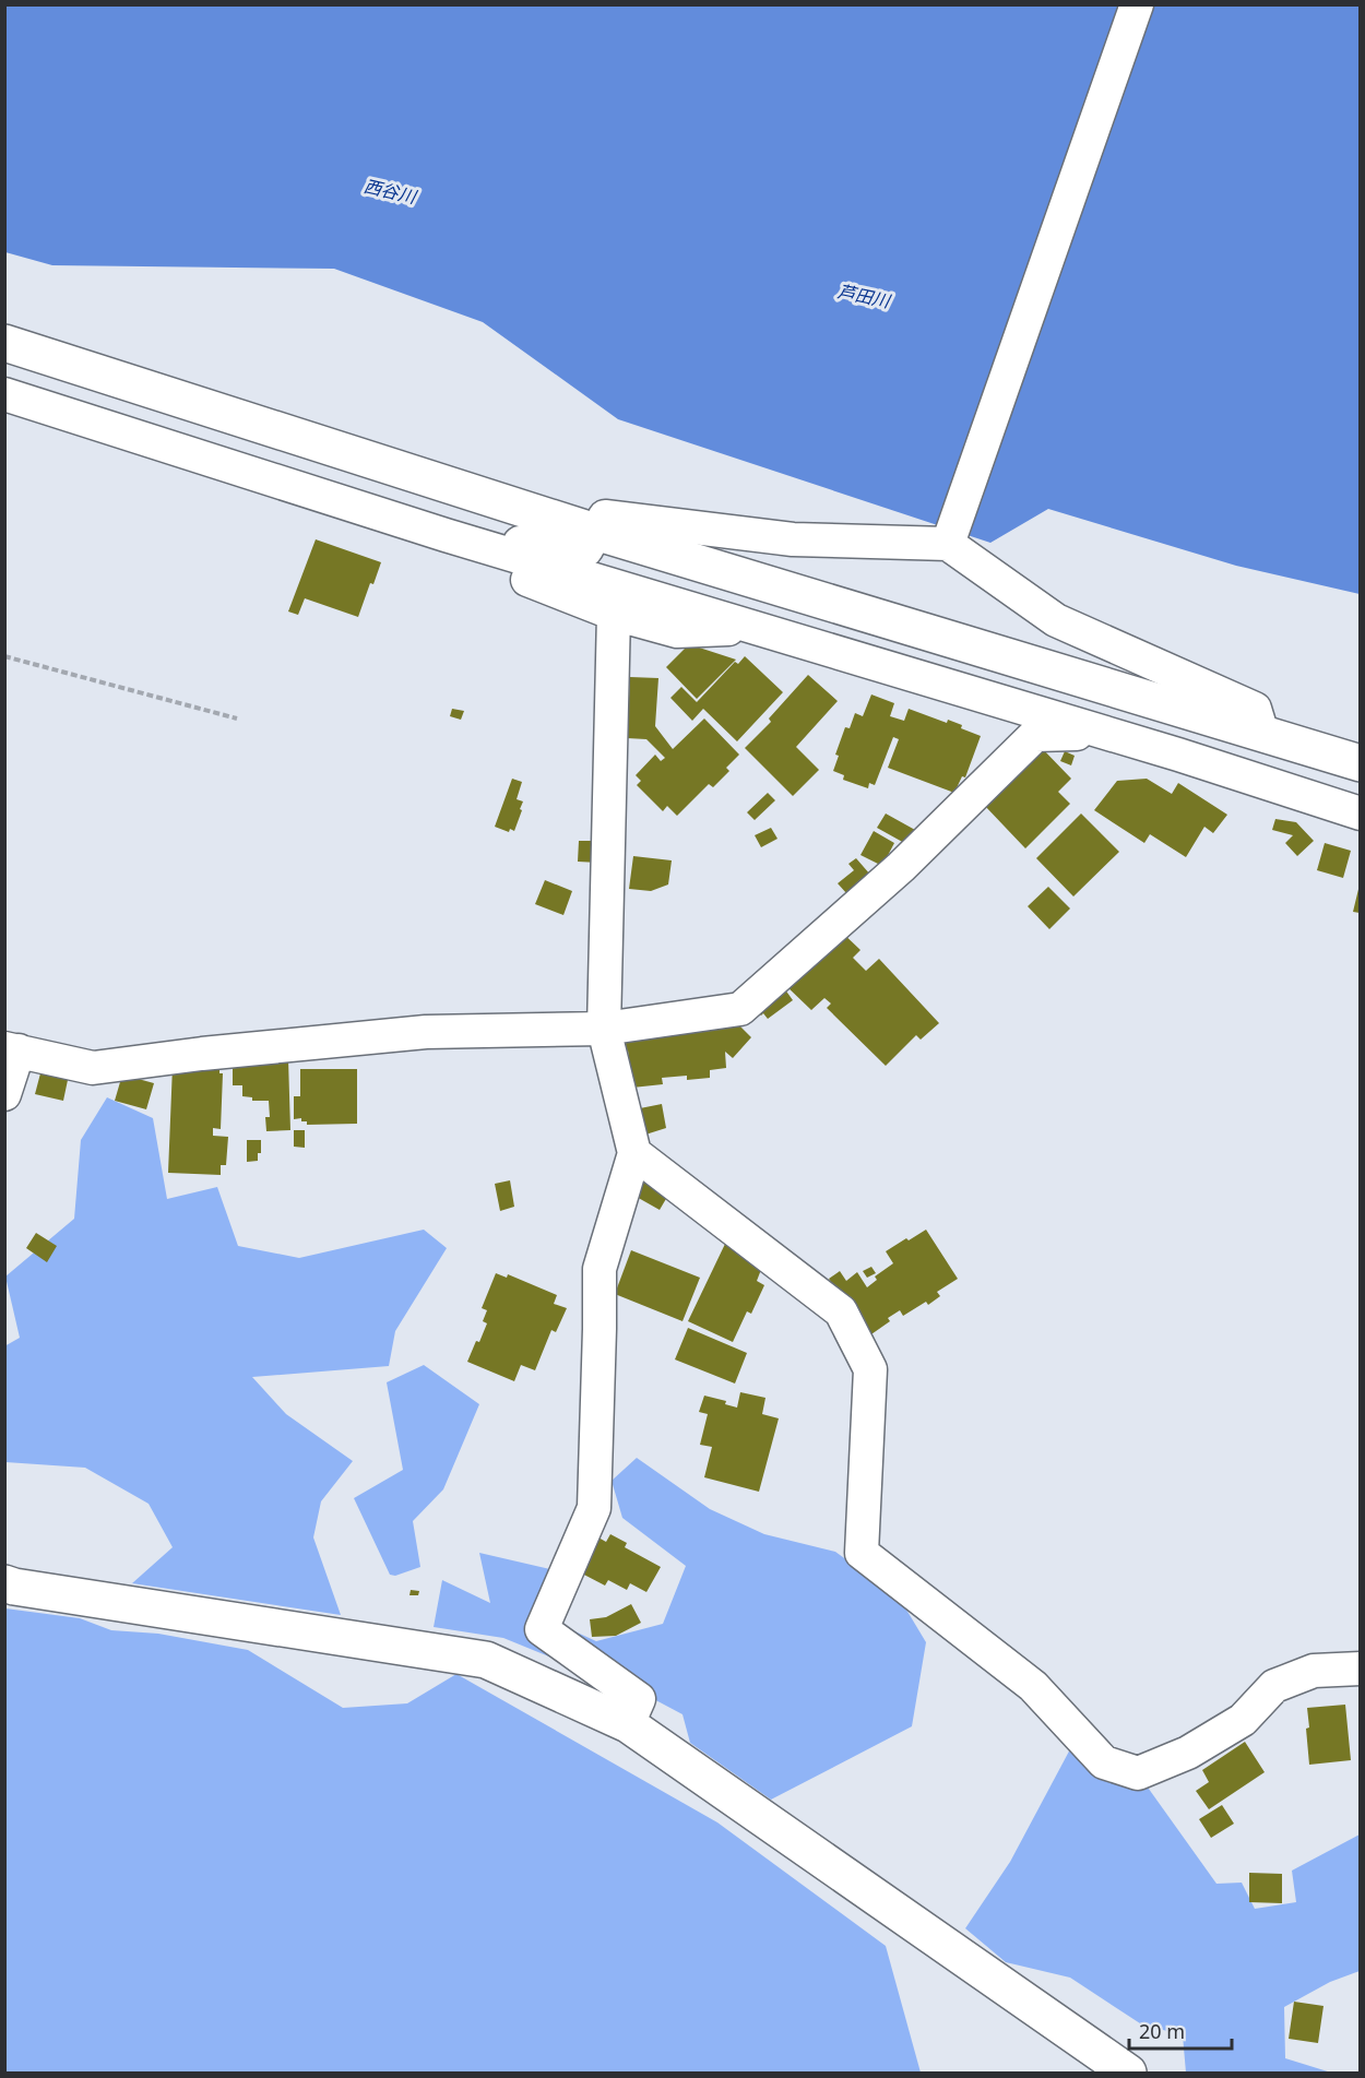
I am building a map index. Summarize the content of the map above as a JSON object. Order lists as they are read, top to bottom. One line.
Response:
{"water":["西谷川","芦田川"],"scale_bar":"20 m"}
